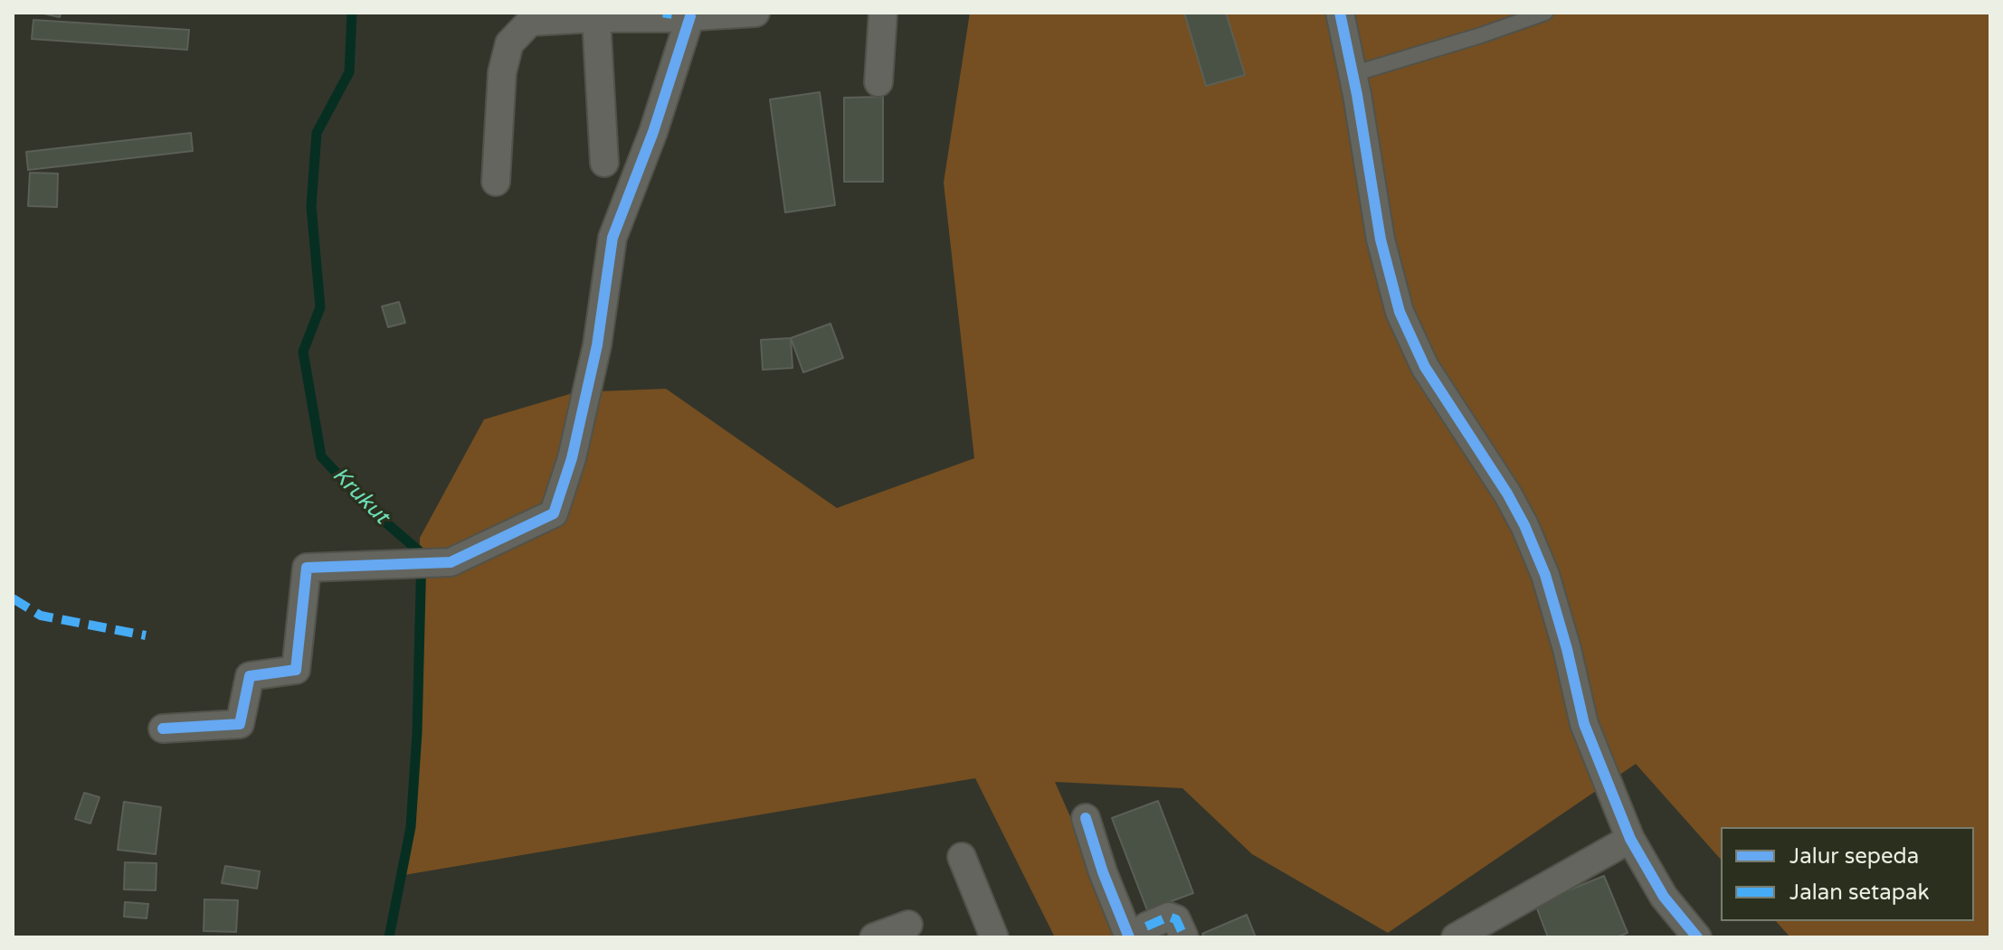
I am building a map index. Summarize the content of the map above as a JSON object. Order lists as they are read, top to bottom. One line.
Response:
{"water":["Krukut"],"legend":["Jalur sepeda","Jalan setapak"]}
